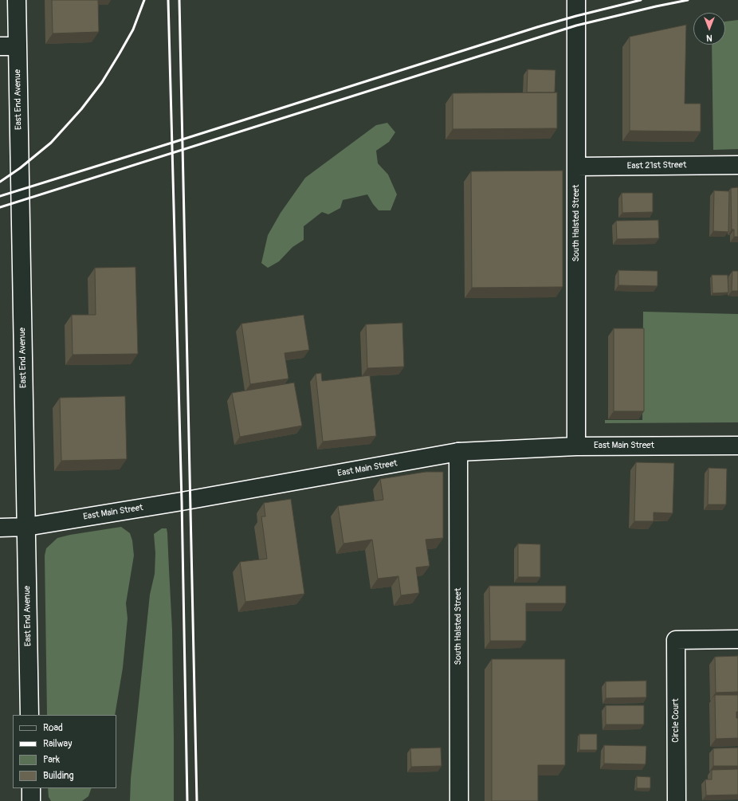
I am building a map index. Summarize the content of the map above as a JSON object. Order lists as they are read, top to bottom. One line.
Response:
{"streets":{"street":["East End Avenue","East 21st Street","South Halsted Street","East Main Street","Circle Court"]},"crossings":[["East End Avenue","East Main Street"],["East 21st Street","South Halsted Street"],["South Halsted Street","East Main Street"]],"legend":["Road","Railway","Park","Building"],"north":"bottom"}
